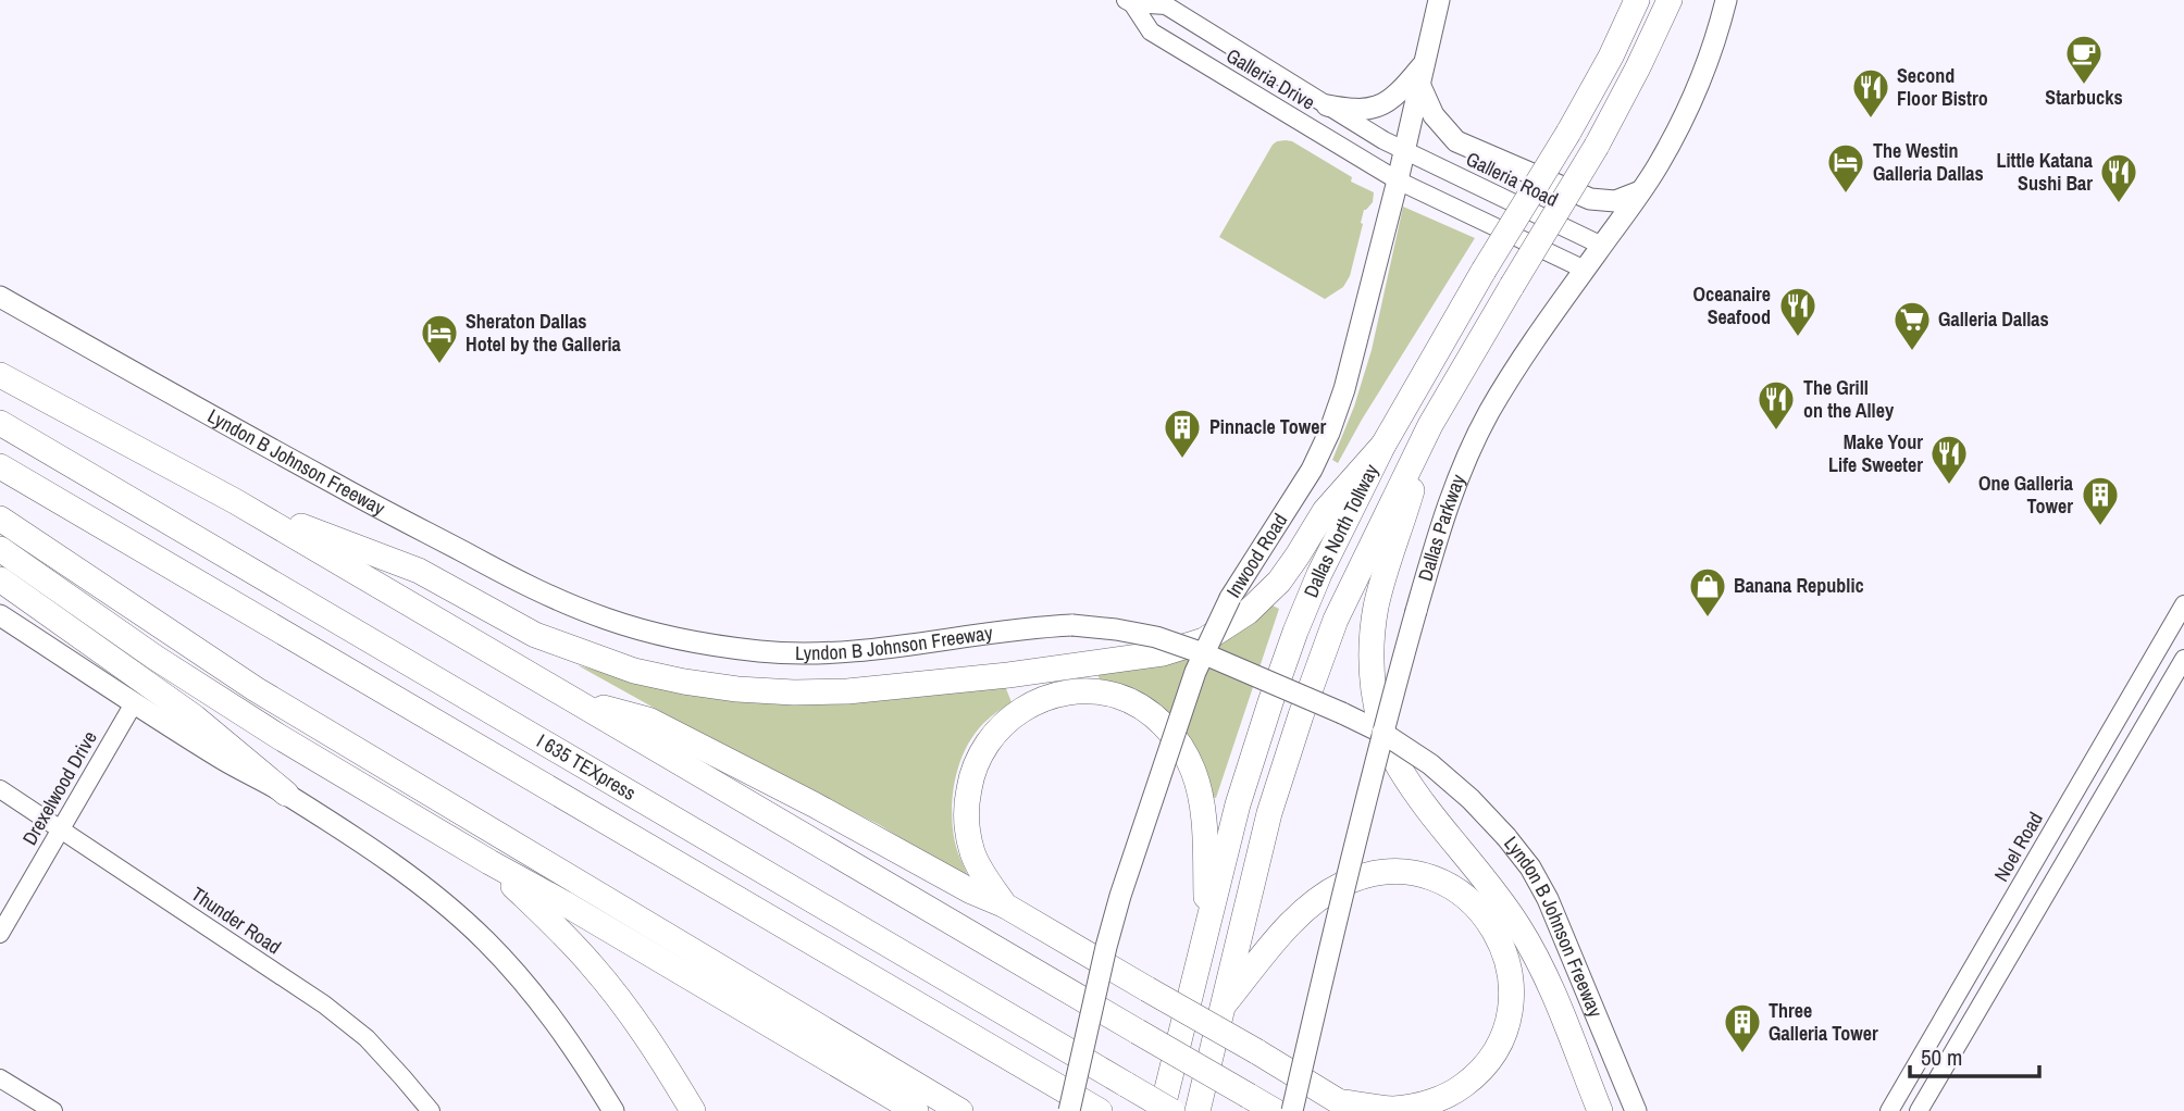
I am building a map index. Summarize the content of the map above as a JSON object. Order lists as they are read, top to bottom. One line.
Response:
{"streets":{"highway":["Dallas North Tollway","I 635 TEXpress"],"main road":["Lyndon B Johnson Freeway","Dallas Parkway","Inwood Road"],"street":["Galleria Drive","Galleria Road","Drexelwood Drive","Noel Road","Thunder Road"]},"crossings":[["Galleria Drive","Galleria Road"],["Galleria Drive","Inwood Road"],["Galleria Road","Dallas Parkway"],["Galleria Road","Inwood Road"],["Lyndon B Johnson Freeway","Dallas Parkway"],["Lyndon B Johnson Freeway","Inwood Road"],["Drexelwood Drive","Thunder Road"]],"places":{"cafe":["Starbucks"],"restaurant":["Second Floor Bistro","Little Katana Sushi Bar","Oceanaire Seafood","The Grill on the Alley","Make Your Life Sweeter"],"hotel":["The Westin Galleria Dallas","Sheraton Dallas Hotel by the Galleria"],"supermarket":["Galleria Dallas"],"building":["Pinnacle Tower","One Galleria Tower","Three Galleria Tower"],"shop":["Banana Republic"]},"scale_bar":"50 m"}
